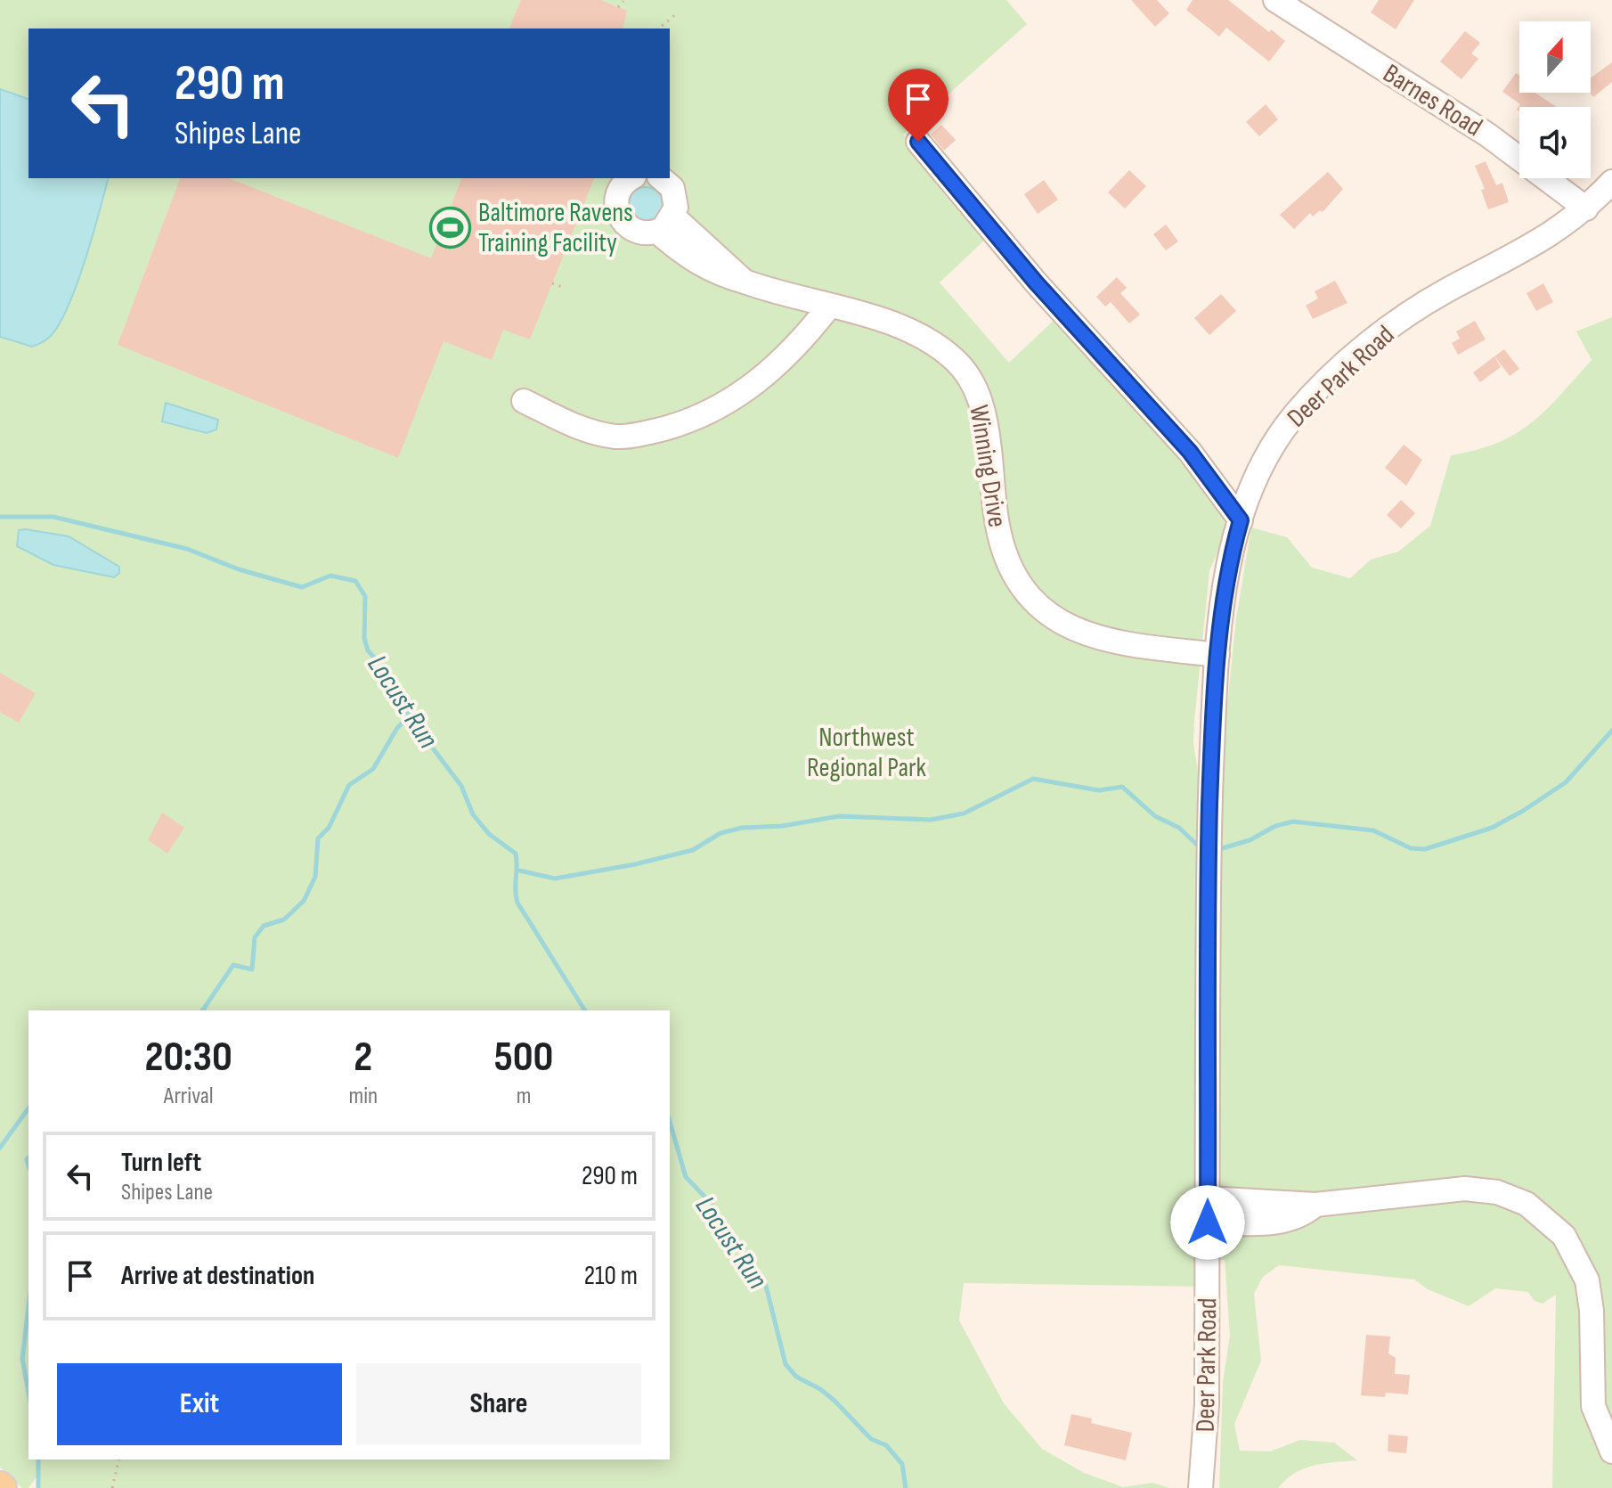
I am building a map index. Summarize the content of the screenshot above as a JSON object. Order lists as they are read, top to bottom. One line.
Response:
{"streets":{"street":["Barnes Road","Deer Park Road","Winning Drive"]},"crossings":[["Barnes Road","Deer Park Road"],["Deer Park Road","Winning Drive"]],"water":["Locust Run"],"parks":["Northwest Regional Park"],"places":{"sports":["Baltimore Ravens Training Facility"]},"north":"top","page":{"turn":["290 m","Shipes Lane"],"eta":["20:30","Arrival","2","min","500","m"],"list":[{"name":"Turn left","note":"Shipes Lane","value":"290 m"},{"name":"Arrive at destination","value":"210 m"}],"buttons":["Exit","Share"]}}
